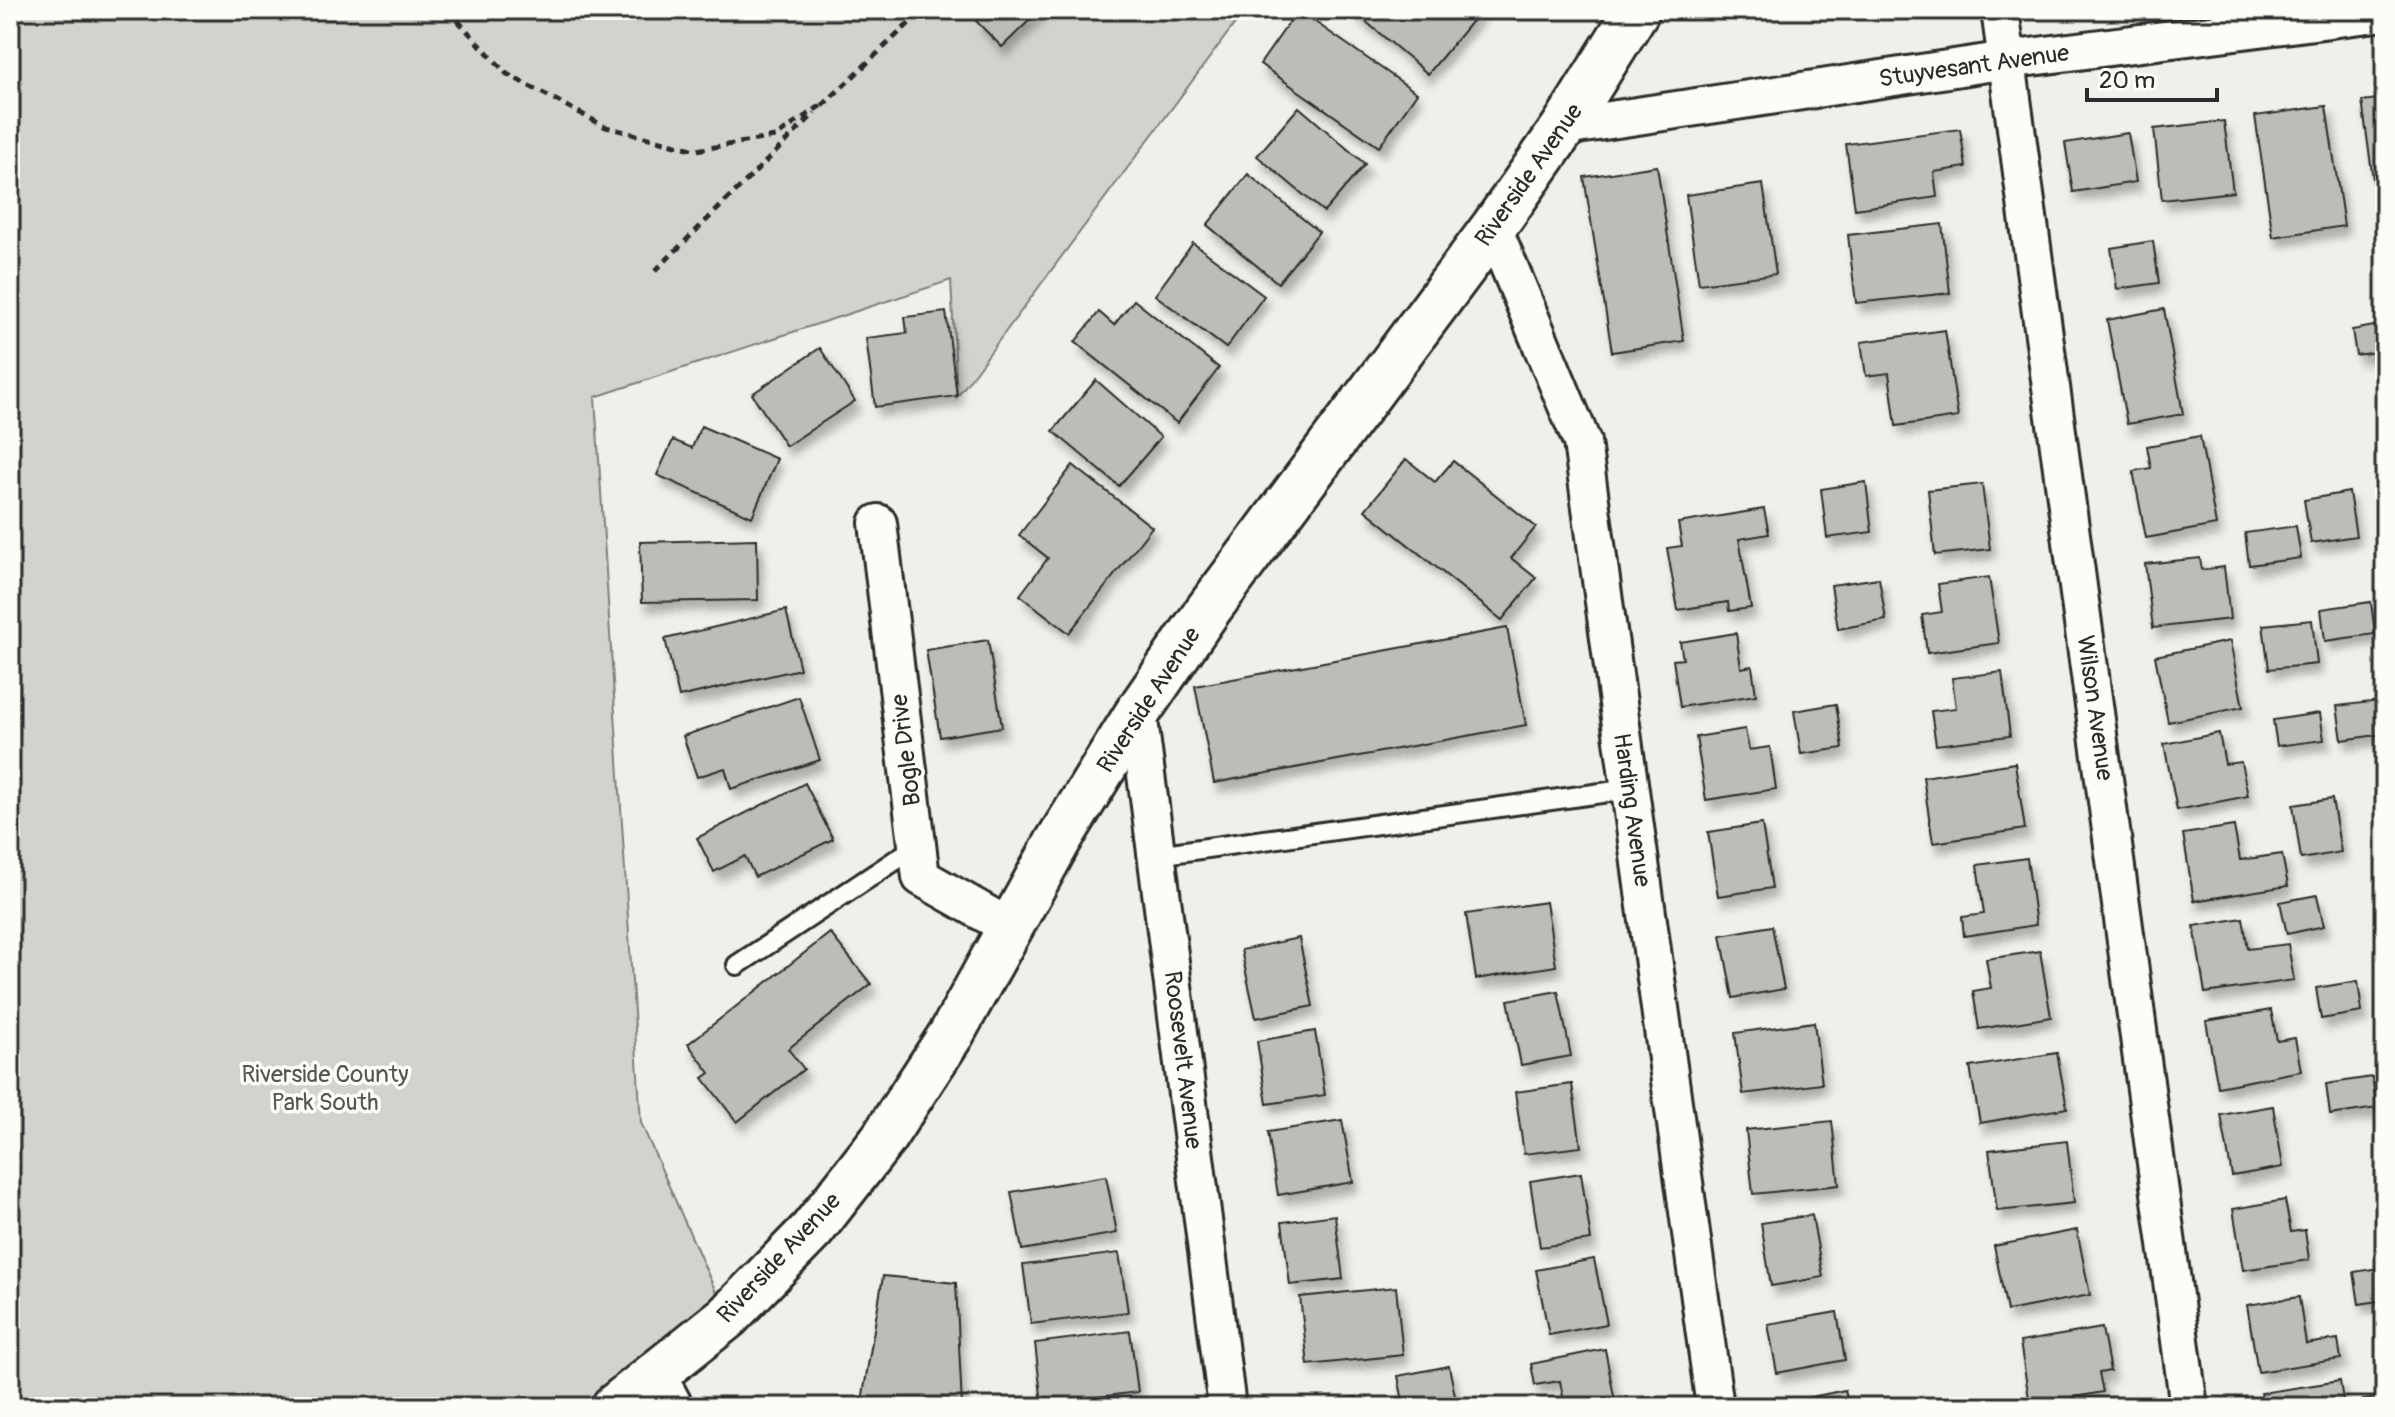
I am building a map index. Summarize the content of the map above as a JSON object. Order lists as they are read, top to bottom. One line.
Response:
{"streets":{"main road":["Riverside Avenue"],"street":["Stuyvesant Avenue","Wilson Avenue","Bogle Drive","Harding Avenue","Roosevelt Avenue"]},"crossings":[["Stuyvesant Avenue","Riverside Avenue"],["Stuyvesant Avenue","Wilson Avenue"],["Riverside Avenue","Bogle Drive"],["Riverside Avenue","Harding Avenue"],["Riverside Avenue","Roosevelt Avenue"]],"parks":["Riverside County Park South"],"scale_bar":"20 m"}
